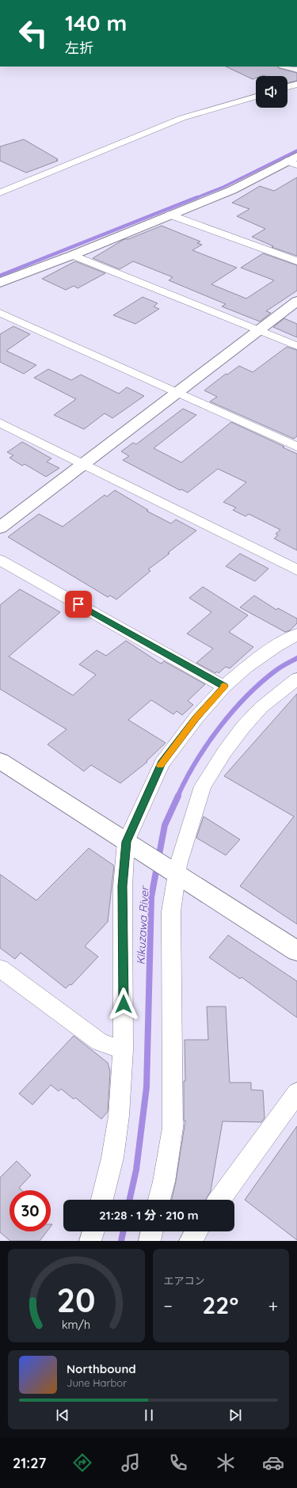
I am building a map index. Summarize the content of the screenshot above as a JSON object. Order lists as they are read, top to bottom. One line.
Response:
{"water":["Kikuzawa River"],"page":{"turn":["140 m","左折"],"limit":"30","trip":"21:28 · 1 分 · 210 m","tile":"エアコン","heat":["−","22°","+"],"song":["Northbound","June Harbor"],"tabs":"21:27","gauge":["20","km/h"]}}
